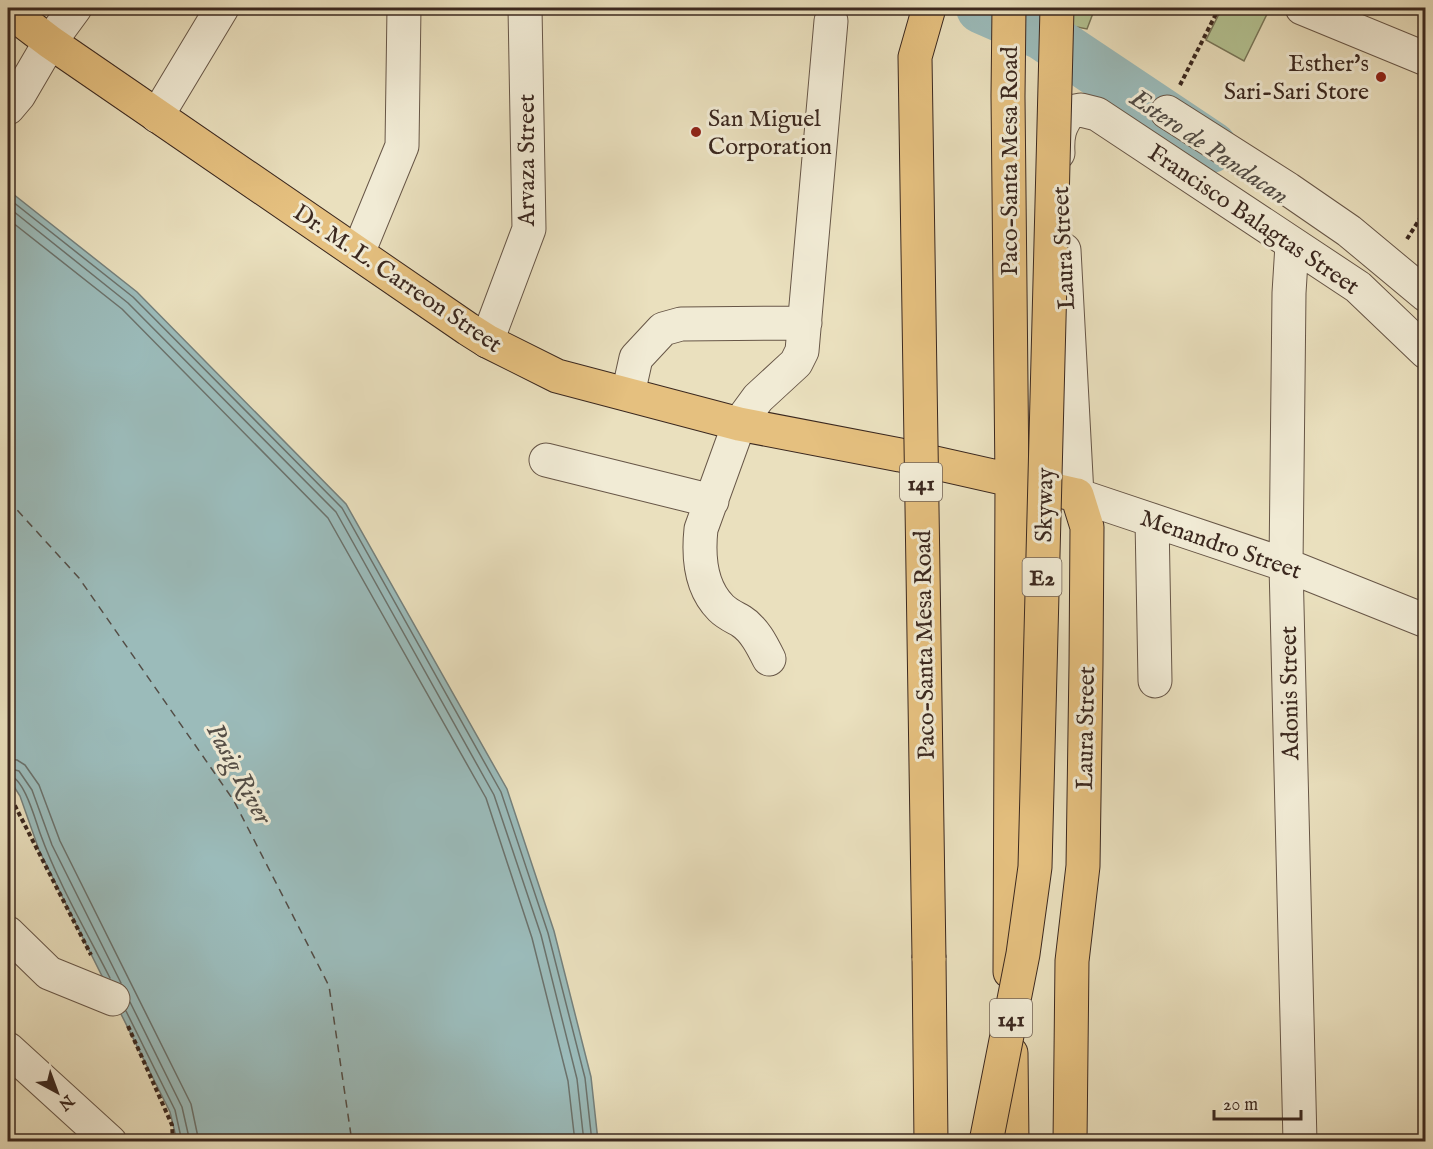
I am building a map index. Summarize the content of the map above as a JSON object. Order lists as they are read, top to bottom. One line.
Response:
{"streets":{"main road":["Paco-Santa Mesa Road","Laura Street","Dr. M. L. Carreon Street","141","Skyway","Menandro Street","E2"],"street":["Arvaza Street","Francisco Balagtas Street","Adonis Street"]},"crossings":[["Arvaza Street","Dr. M. L. Carreon Street"],["Paco-Santa Mesa Road","Dr. M. L. Carreon Street"],["Paco-Santa Mesa Road","Menandro Street"],["Francisco Balagtas Street","Laura Street"],["Francisco Balagtas Street","Adonis Street"],["Laura Street","Menandro Street"],["Dr. M. L. Carreon Street","Menandro Street"],["Menandro Street","Adonis Street"]],"water":["Estero de Pandacan","Pasig River"],"places":["Esther's Sari-Sari Store","San Miguel Corporation"],"scale_bar":"20 m","north":"bottom right"}
